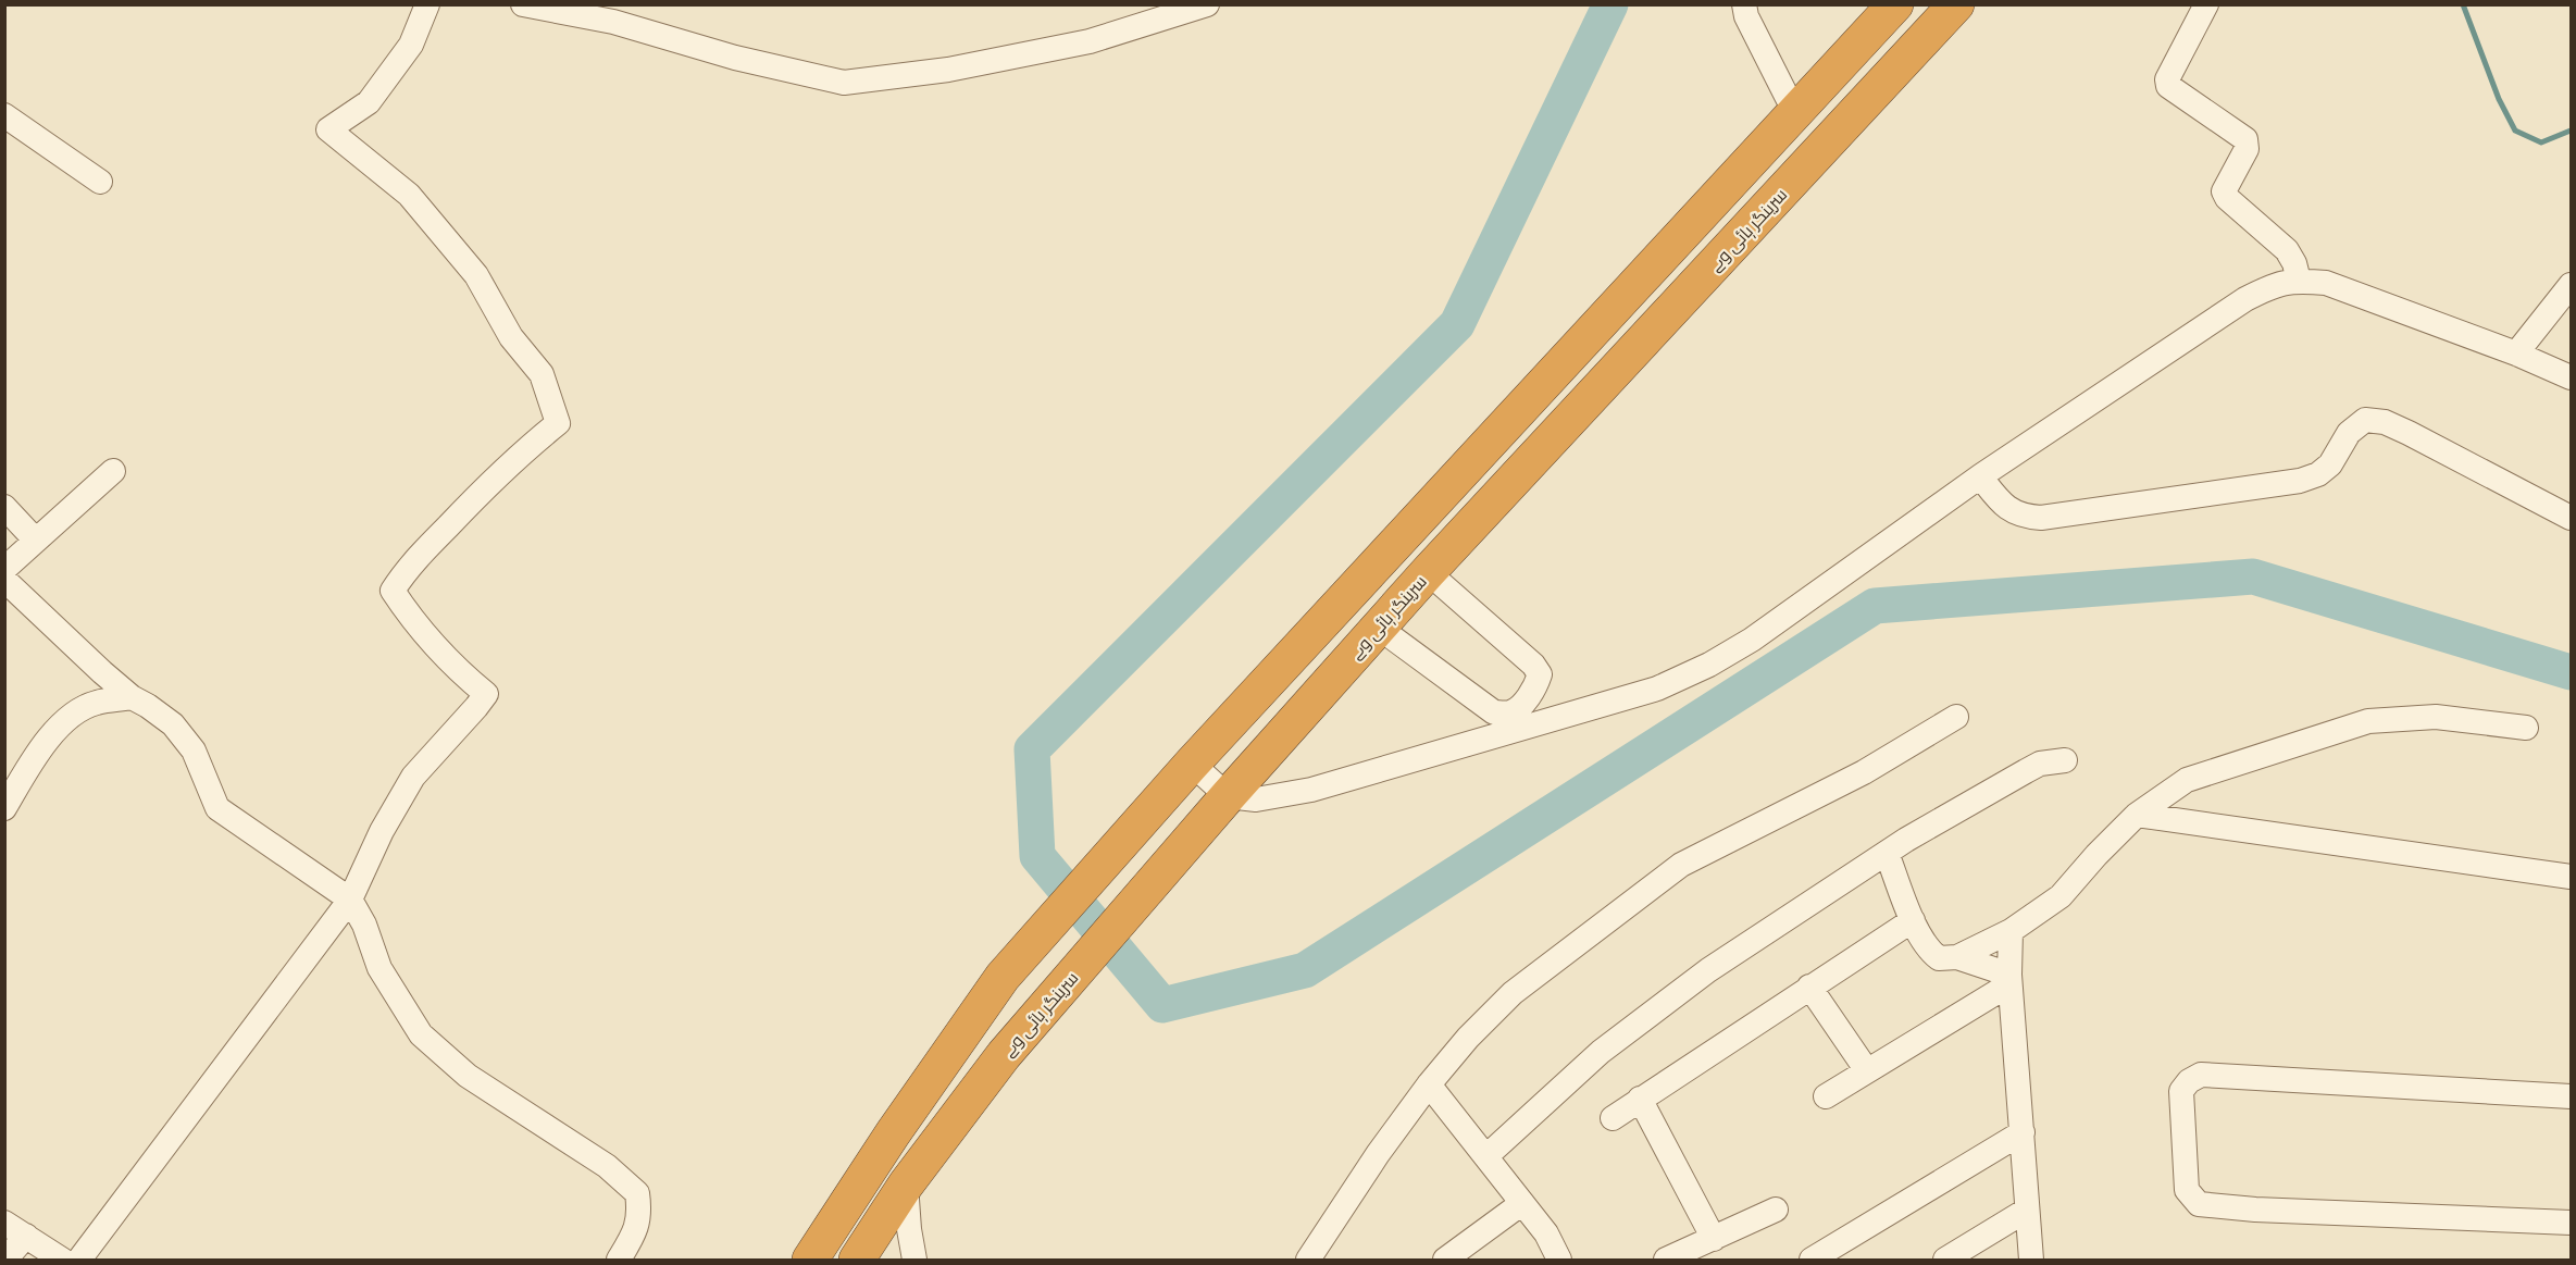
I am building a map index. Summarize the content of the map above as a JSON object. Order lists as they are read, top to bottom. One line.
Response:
{"streets":{"highway":["سرینگر ہائی وے"]}}
